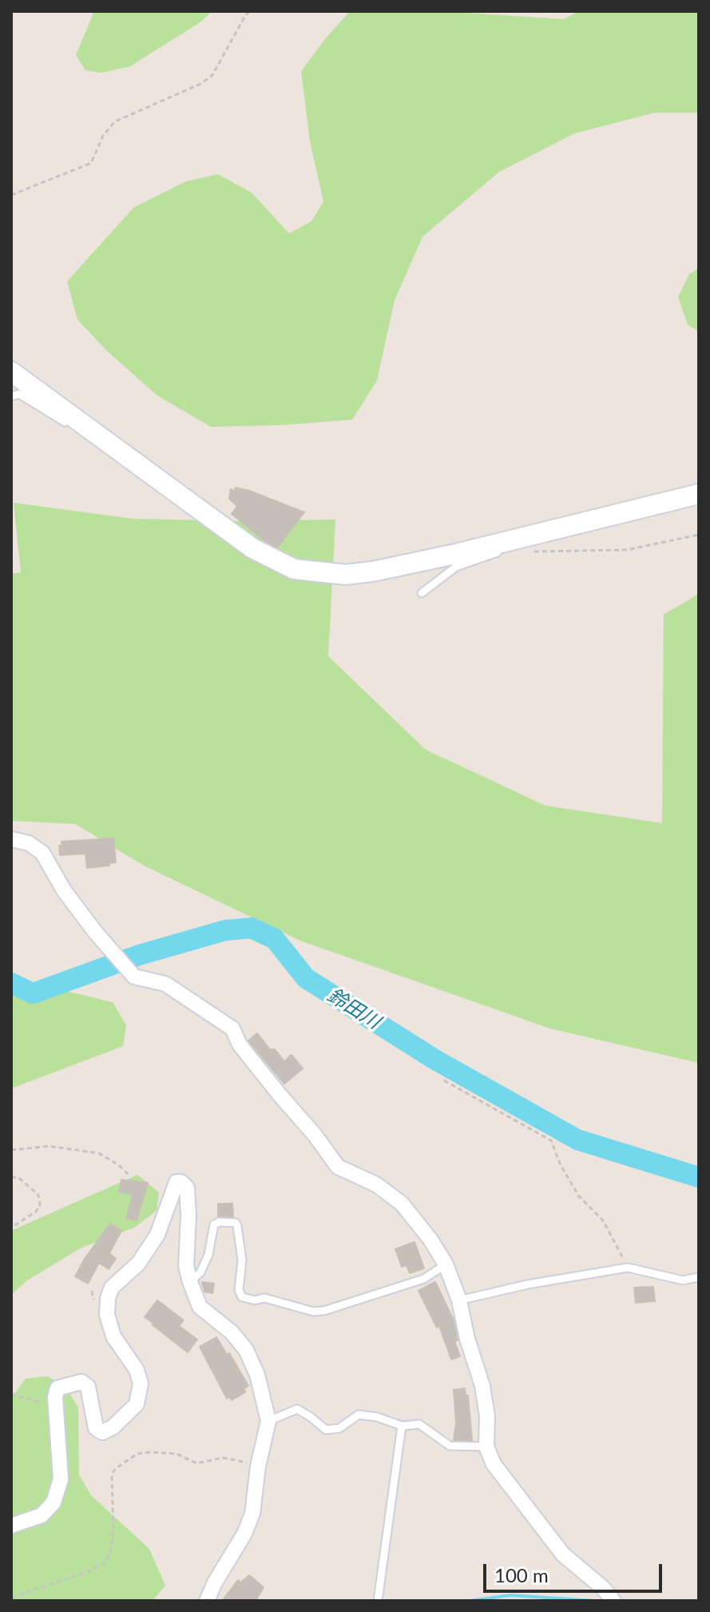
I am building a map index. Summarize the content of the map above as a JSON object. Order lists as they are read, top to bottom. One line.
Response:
{"water":["鈴田川"],"scale_bar":"100 m"}
